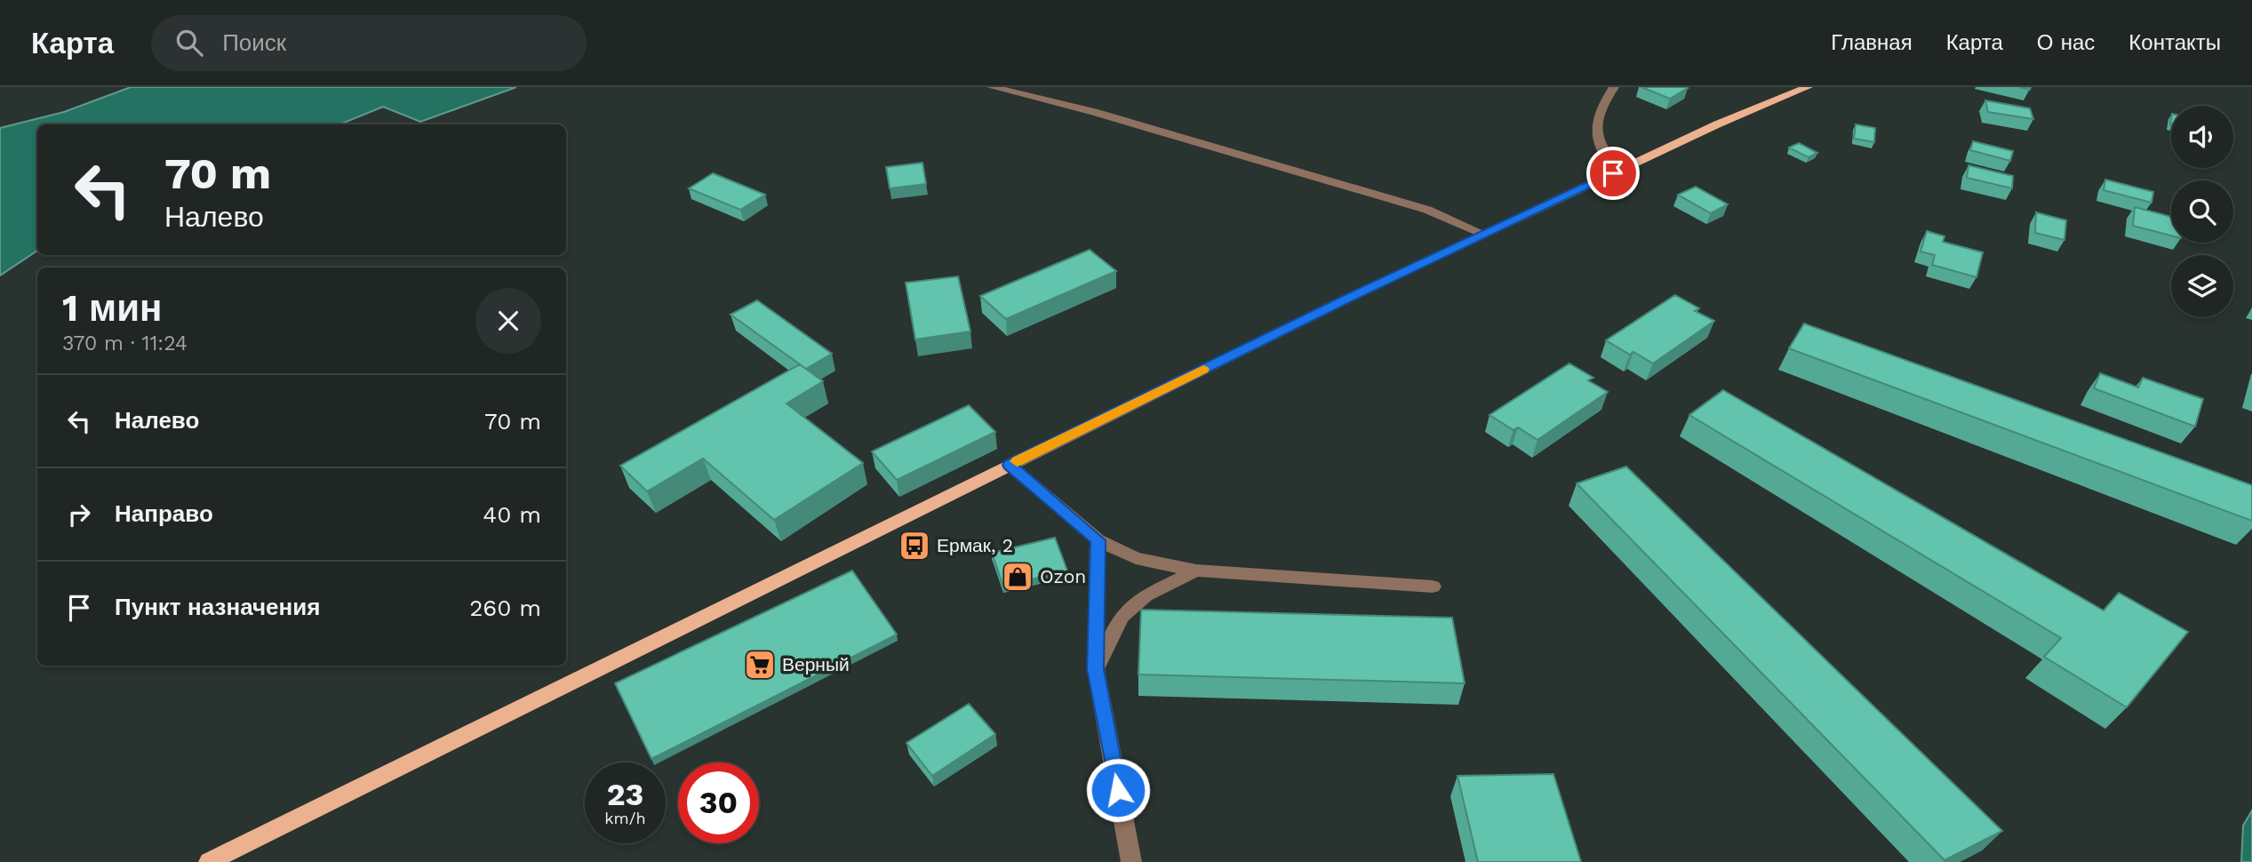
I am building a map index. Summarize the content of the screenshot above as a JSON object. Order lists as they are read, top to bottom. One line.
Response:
{"places":{"bus stop":["Ермак, 2"],"shop":["Ozon"],"supermarket":["Верный"]},"page":{"header":"Карта","search":"Поиск","nav":["Главная","Карта","О нас","Контакты"],"turn":["70 m","Налево"],"heading":["1 мин","370 m · 11:24"],"list":[{"name":"Налево","value":"70 m"},{"name":"Направо","value":"40 m"},{"name":"Пункт назначения","value":"260 m"}],"speed":"23 km/h","limit":"30"}}
